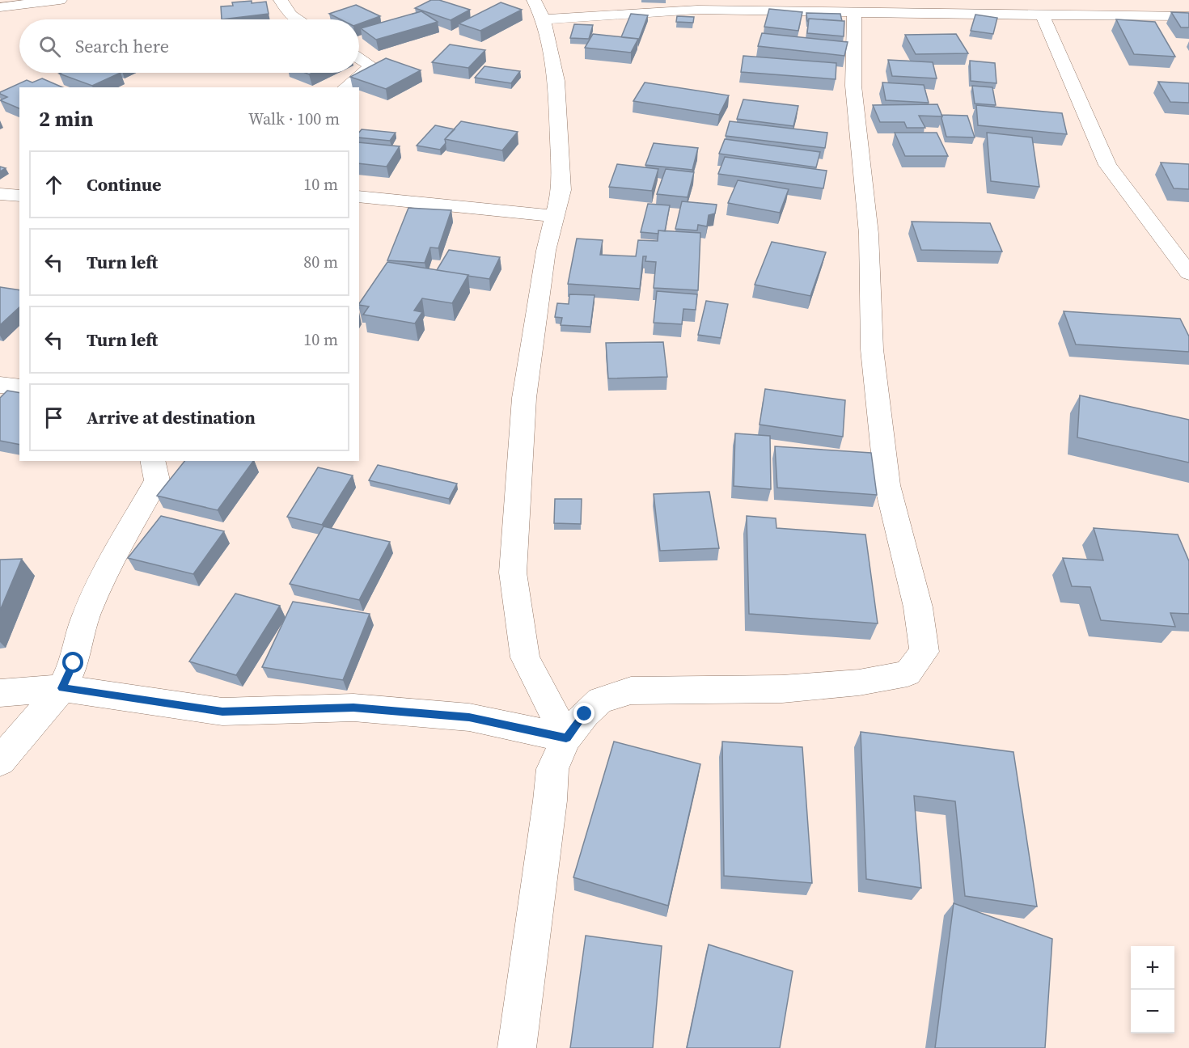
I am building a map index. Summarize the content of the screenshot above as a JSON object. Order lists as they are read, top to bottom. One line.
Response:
{"page":{"search":"Search here","heading":["2 min","Walk · 100 m"],"list":[["Continue","10 m"],["Turn left","80 m"],["Turn left","10 m"],"Arrive at destination"],"map_buttons":["+","−"]}}
